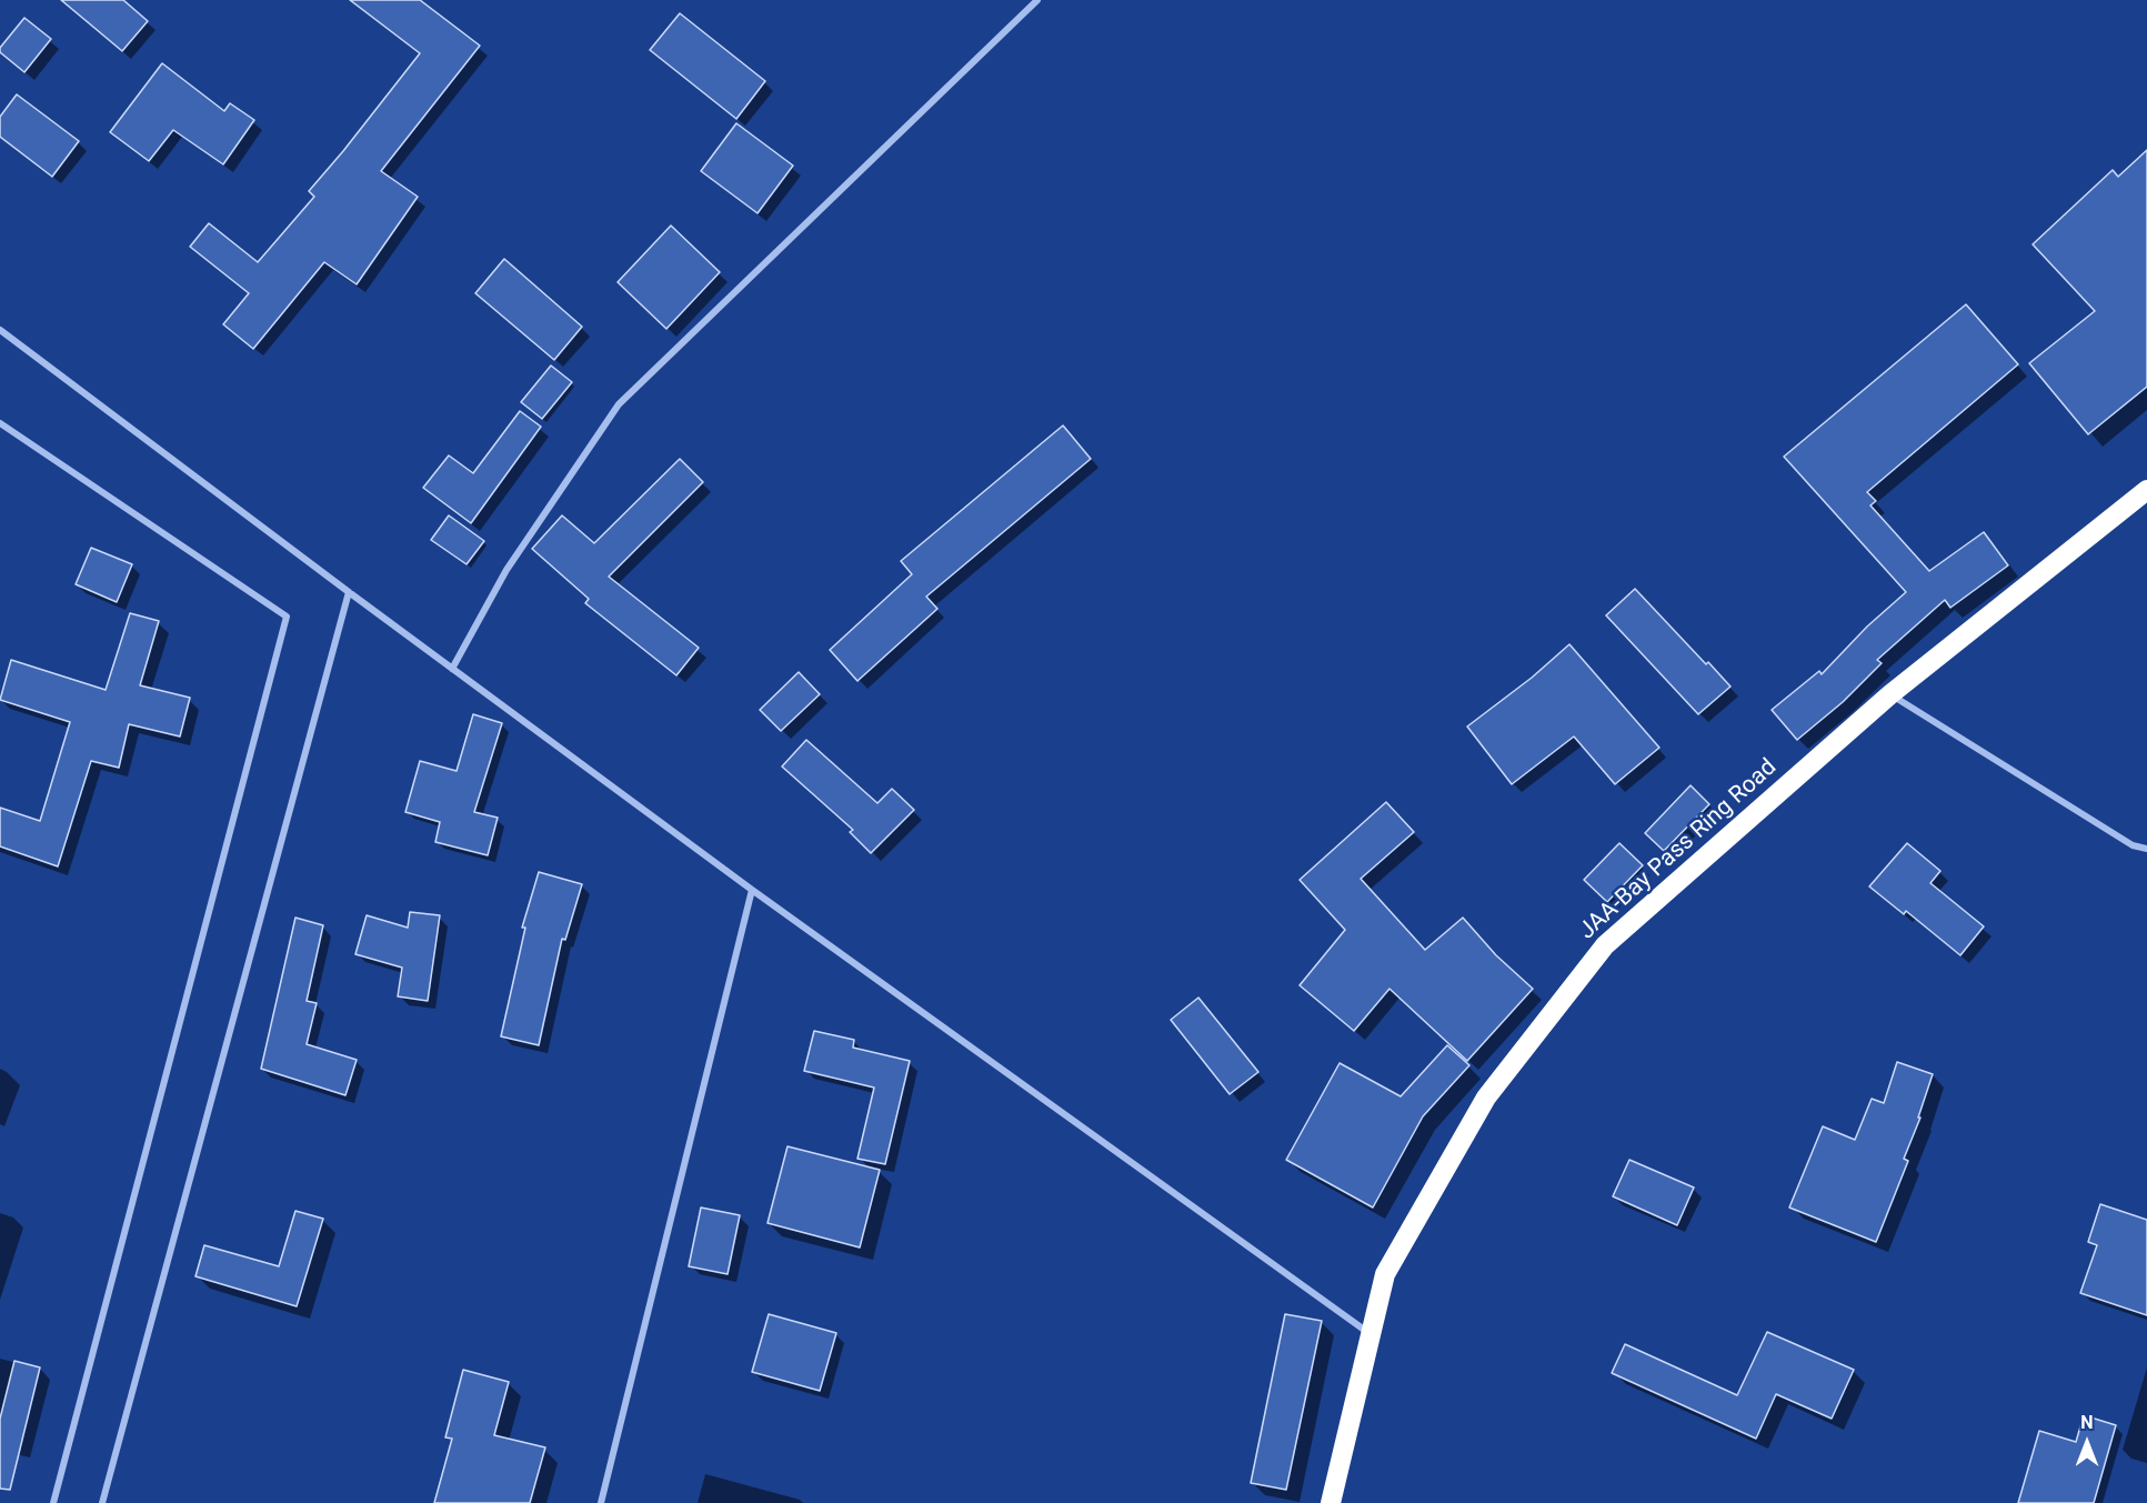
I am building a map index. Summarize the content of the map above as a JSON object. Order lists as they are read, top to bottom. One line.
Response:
{"streets":{"highway":["JAA-Bay Pass Ring Road"]},"north":"top"}
